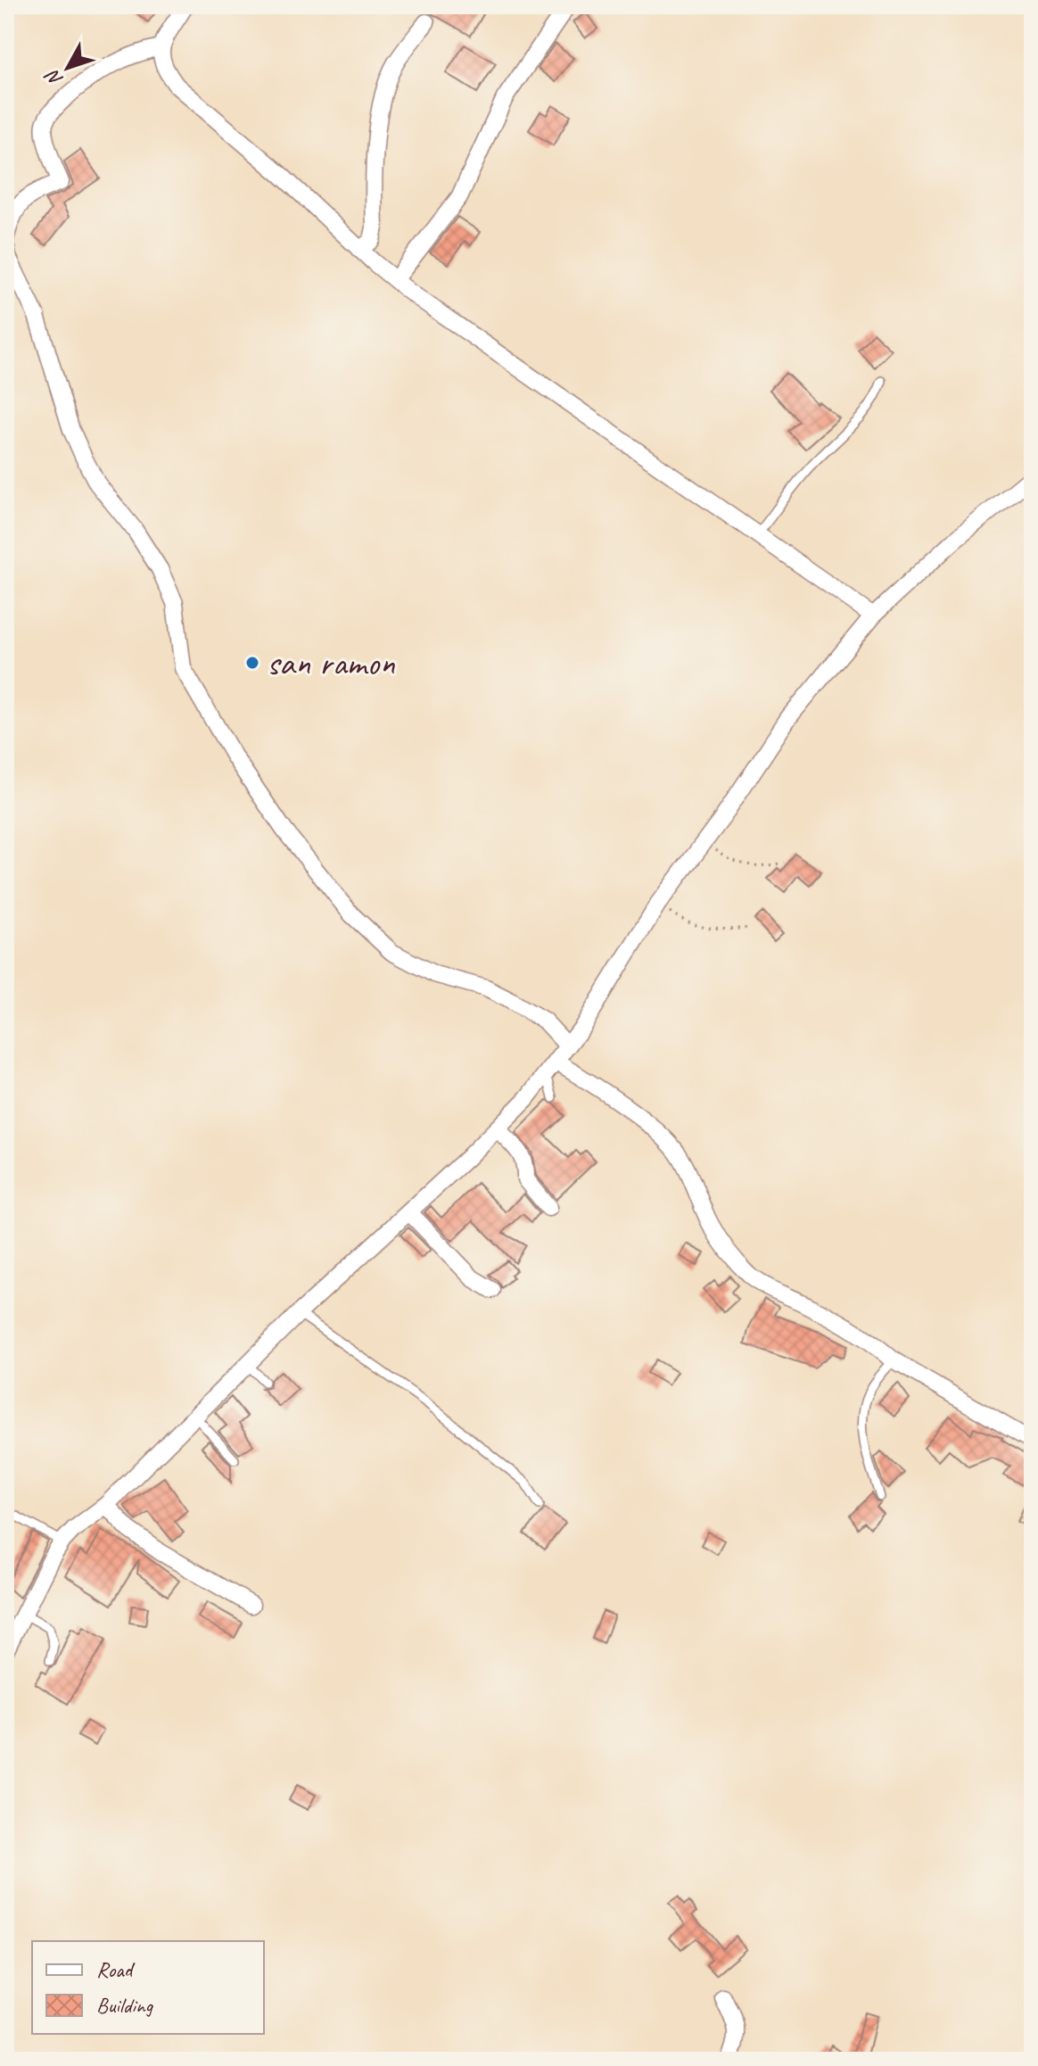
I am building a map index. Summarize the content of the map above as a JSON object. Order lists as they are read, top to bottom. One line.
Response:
{"places":["san ramon"],"legend":["Road","Building"],"north":"bottom left"}
